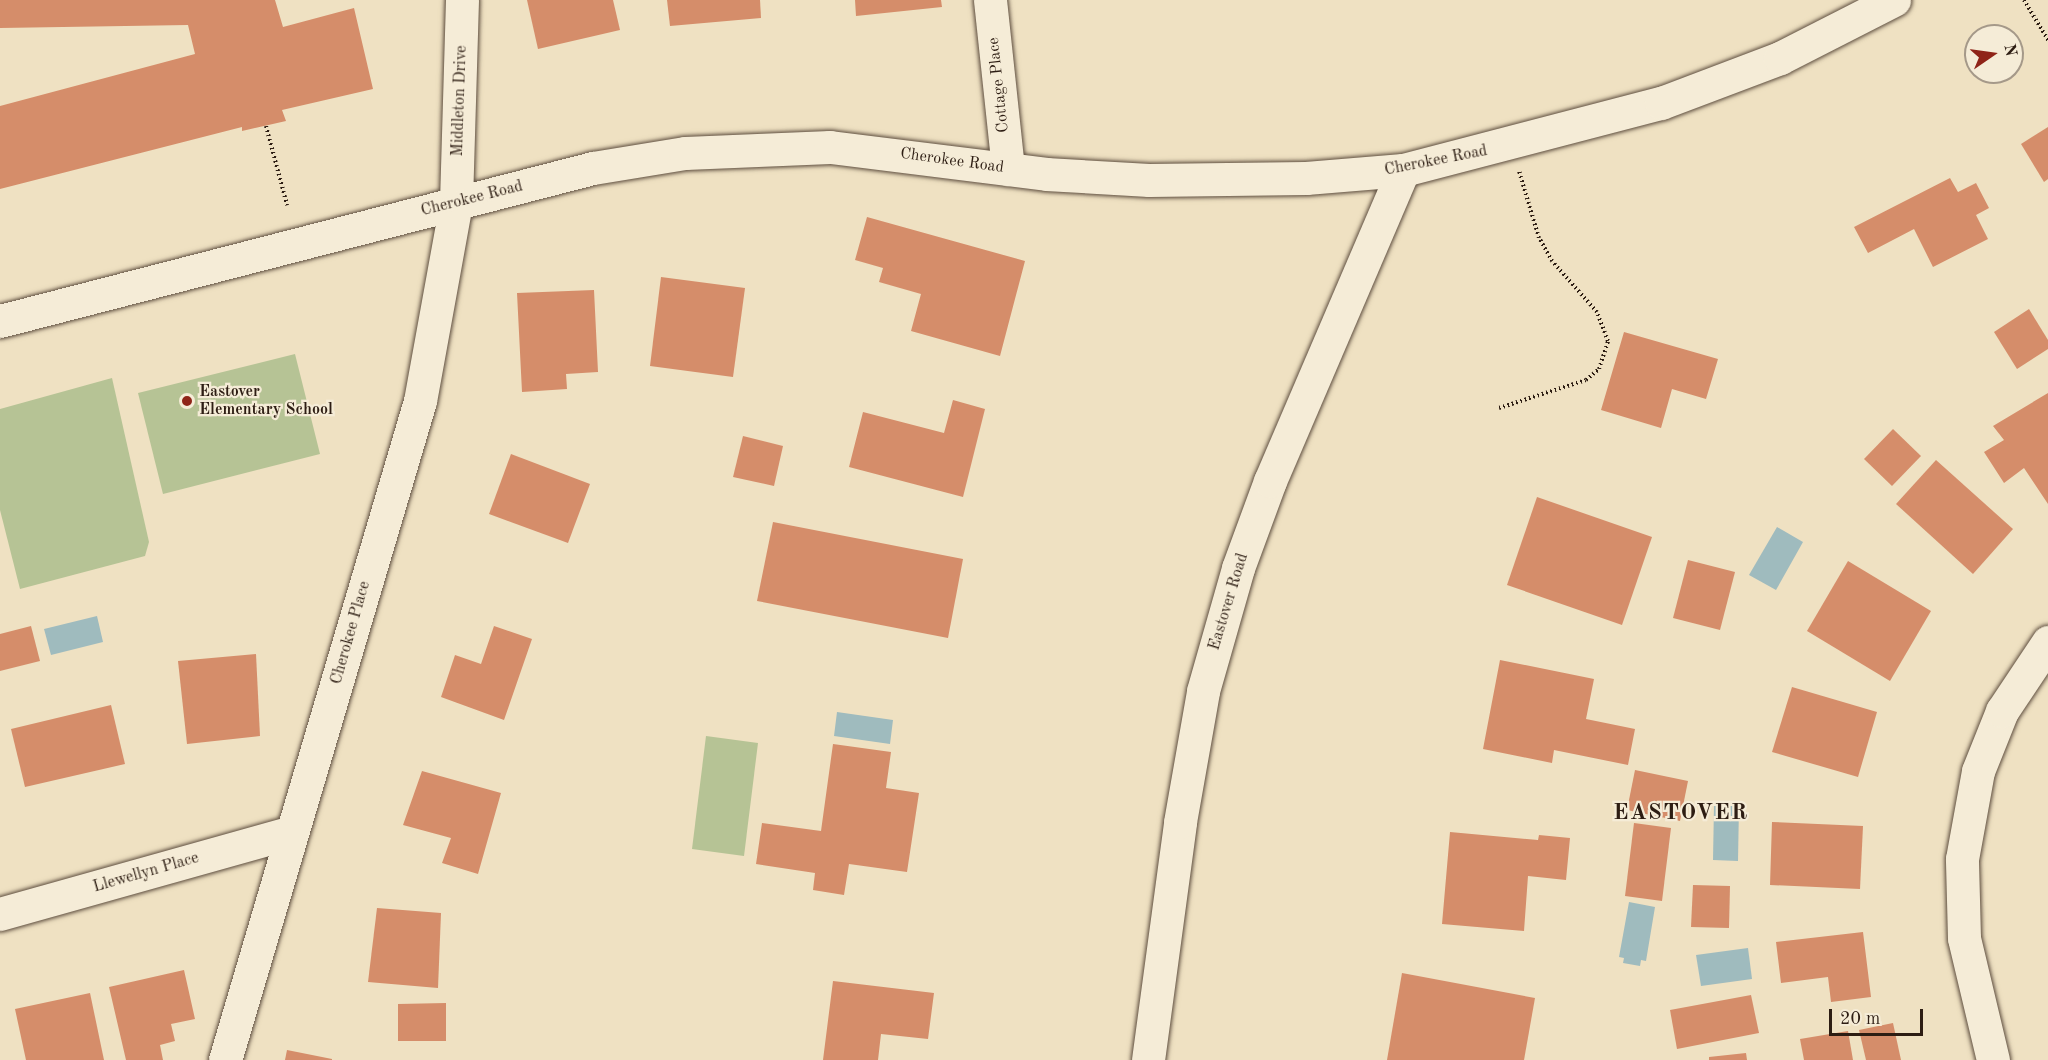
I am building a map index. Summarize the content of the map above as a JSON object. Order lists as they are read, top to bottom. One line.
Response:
{"streets":{"street":["Cottage Place","Middleton Drive","Cherokee Road","Eastover Road","Cherokee Place","Llewellyn Place"]},"crossings":[["Cottage Place","Cherokee Road"],["Middleton Drive","Cherokee Road"],["Middleton Drive","Cherokee Place"],["Cherokee Road","Eastover Road"],["Cherokee Road","Cherokee Place"],["Cherokee Place","Llewellyn Place"]],"districts":["EASTOVER"],"places":["Eastover Elementary School"],"scale_bar":"20 m","north":"right"}
